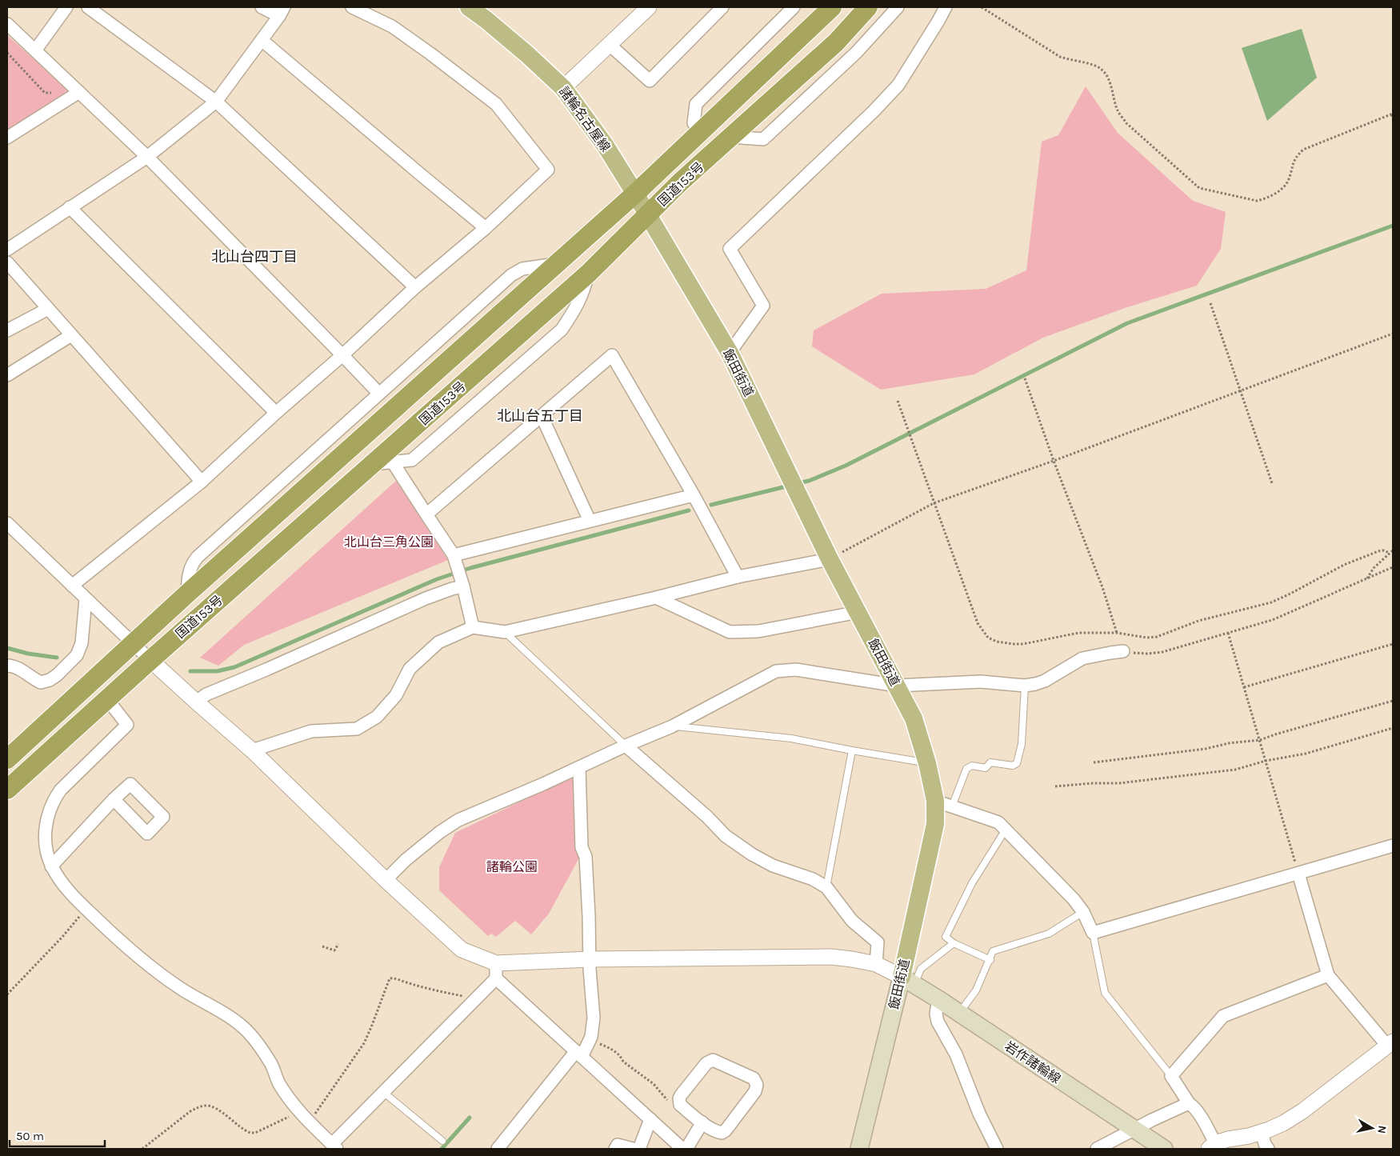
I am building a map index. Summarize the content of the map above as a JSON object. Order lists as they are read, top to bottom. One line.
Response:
{"streets":{"highway":["国道153号"],"main road":["諸輪名古屋線","飯田街道","岩作諸輪線"]},"crossings":[["諸輪名古屋線","国道153号"],["諸輪名古屋線","飯田街道"],["国道153号","飯田街道"],["飯田街道","岩作諸輪線"]],"districts":["北山台四丁目","北山台五丁目"],"parks":["北山台三角公園","諸輪公園"],"scale_bar":"50 m","north":"right"}
